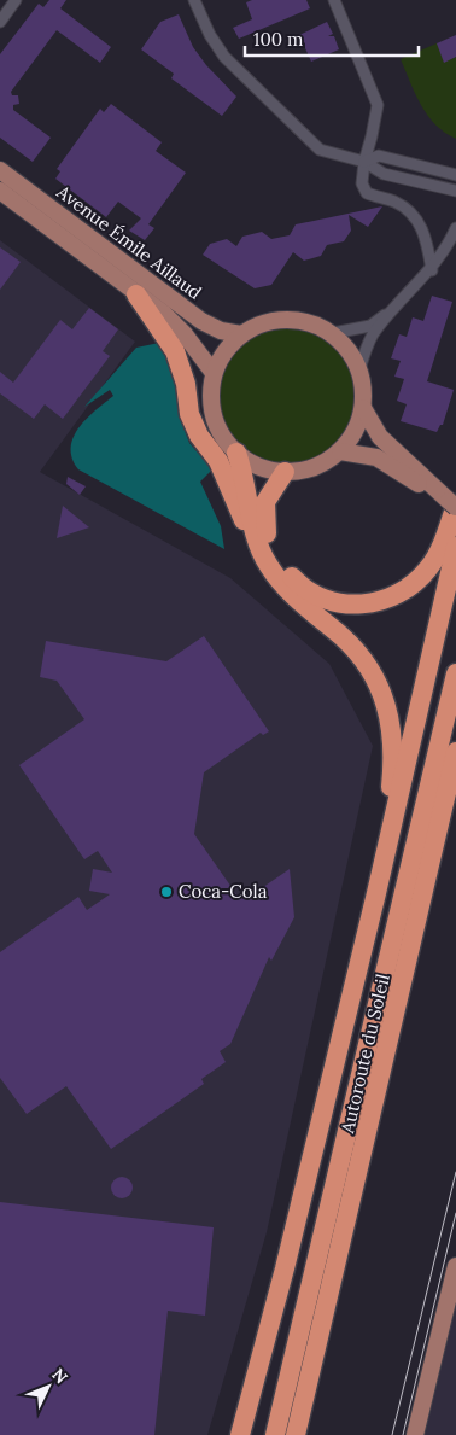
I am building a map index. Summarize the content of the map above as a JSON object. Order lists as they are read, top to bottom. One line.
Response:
{"streets":{"highway":["Autoroute du Soleil"],"main road":["Avenue Émile Aillaud"]},"places":["Coca-Cola"],"scale_bar":"100 m","north":"top right"}
